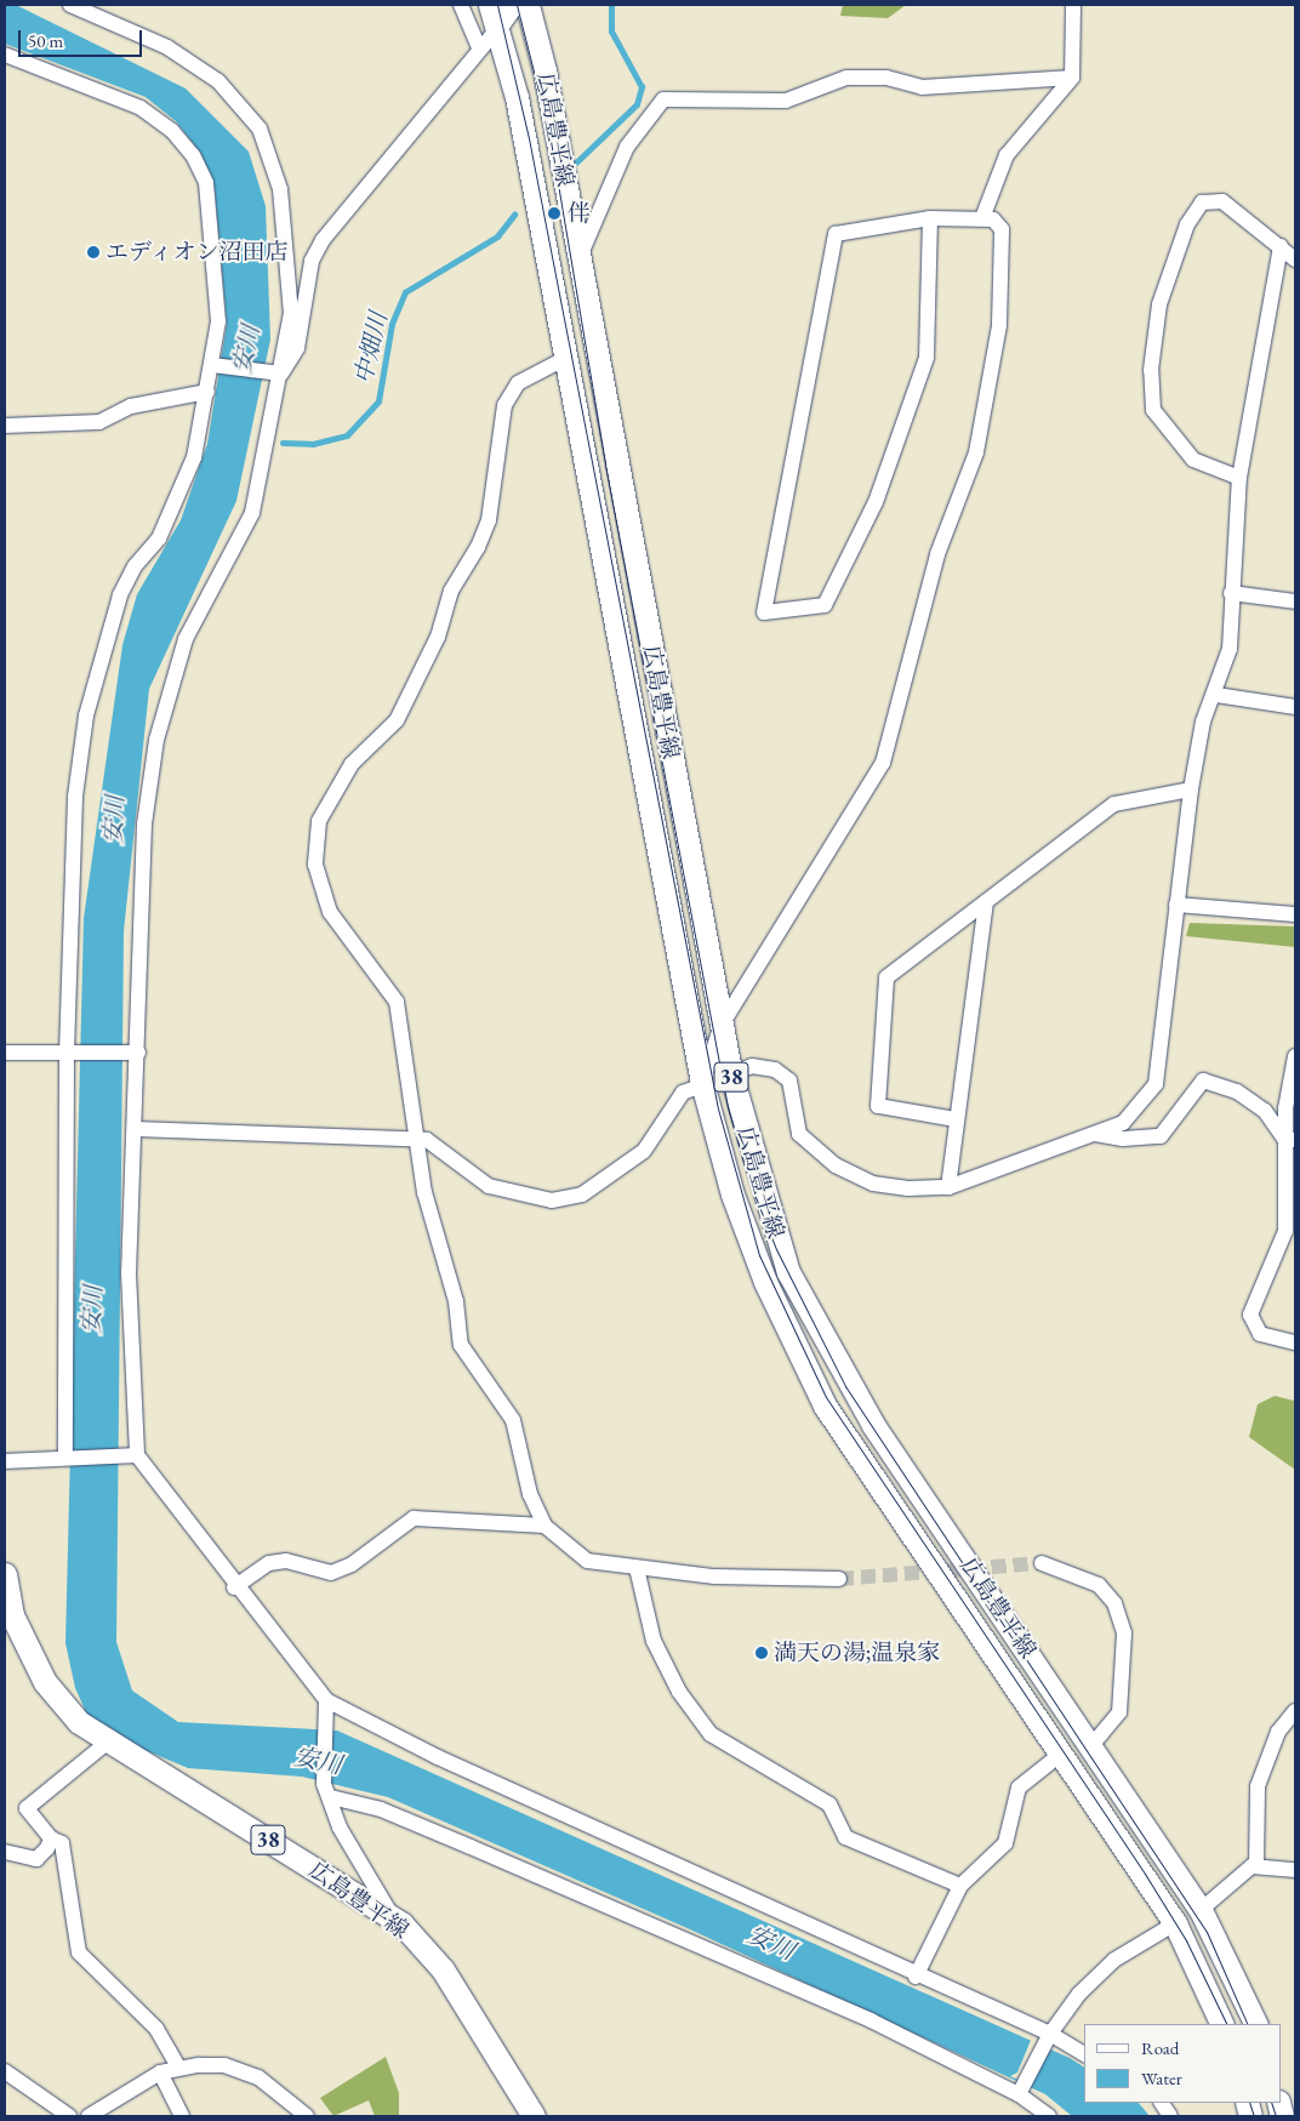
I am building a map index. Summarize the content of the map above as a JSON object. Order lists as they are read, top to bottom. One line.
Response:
{"streets":{"main road":["広島豊平線","38"]},"water":["中畑川","安川"],"places":["伴","エディオン沼田店","満天の湯;温泉家"],"legend":["Road","Water"],"scale_bar":"50 m"}
